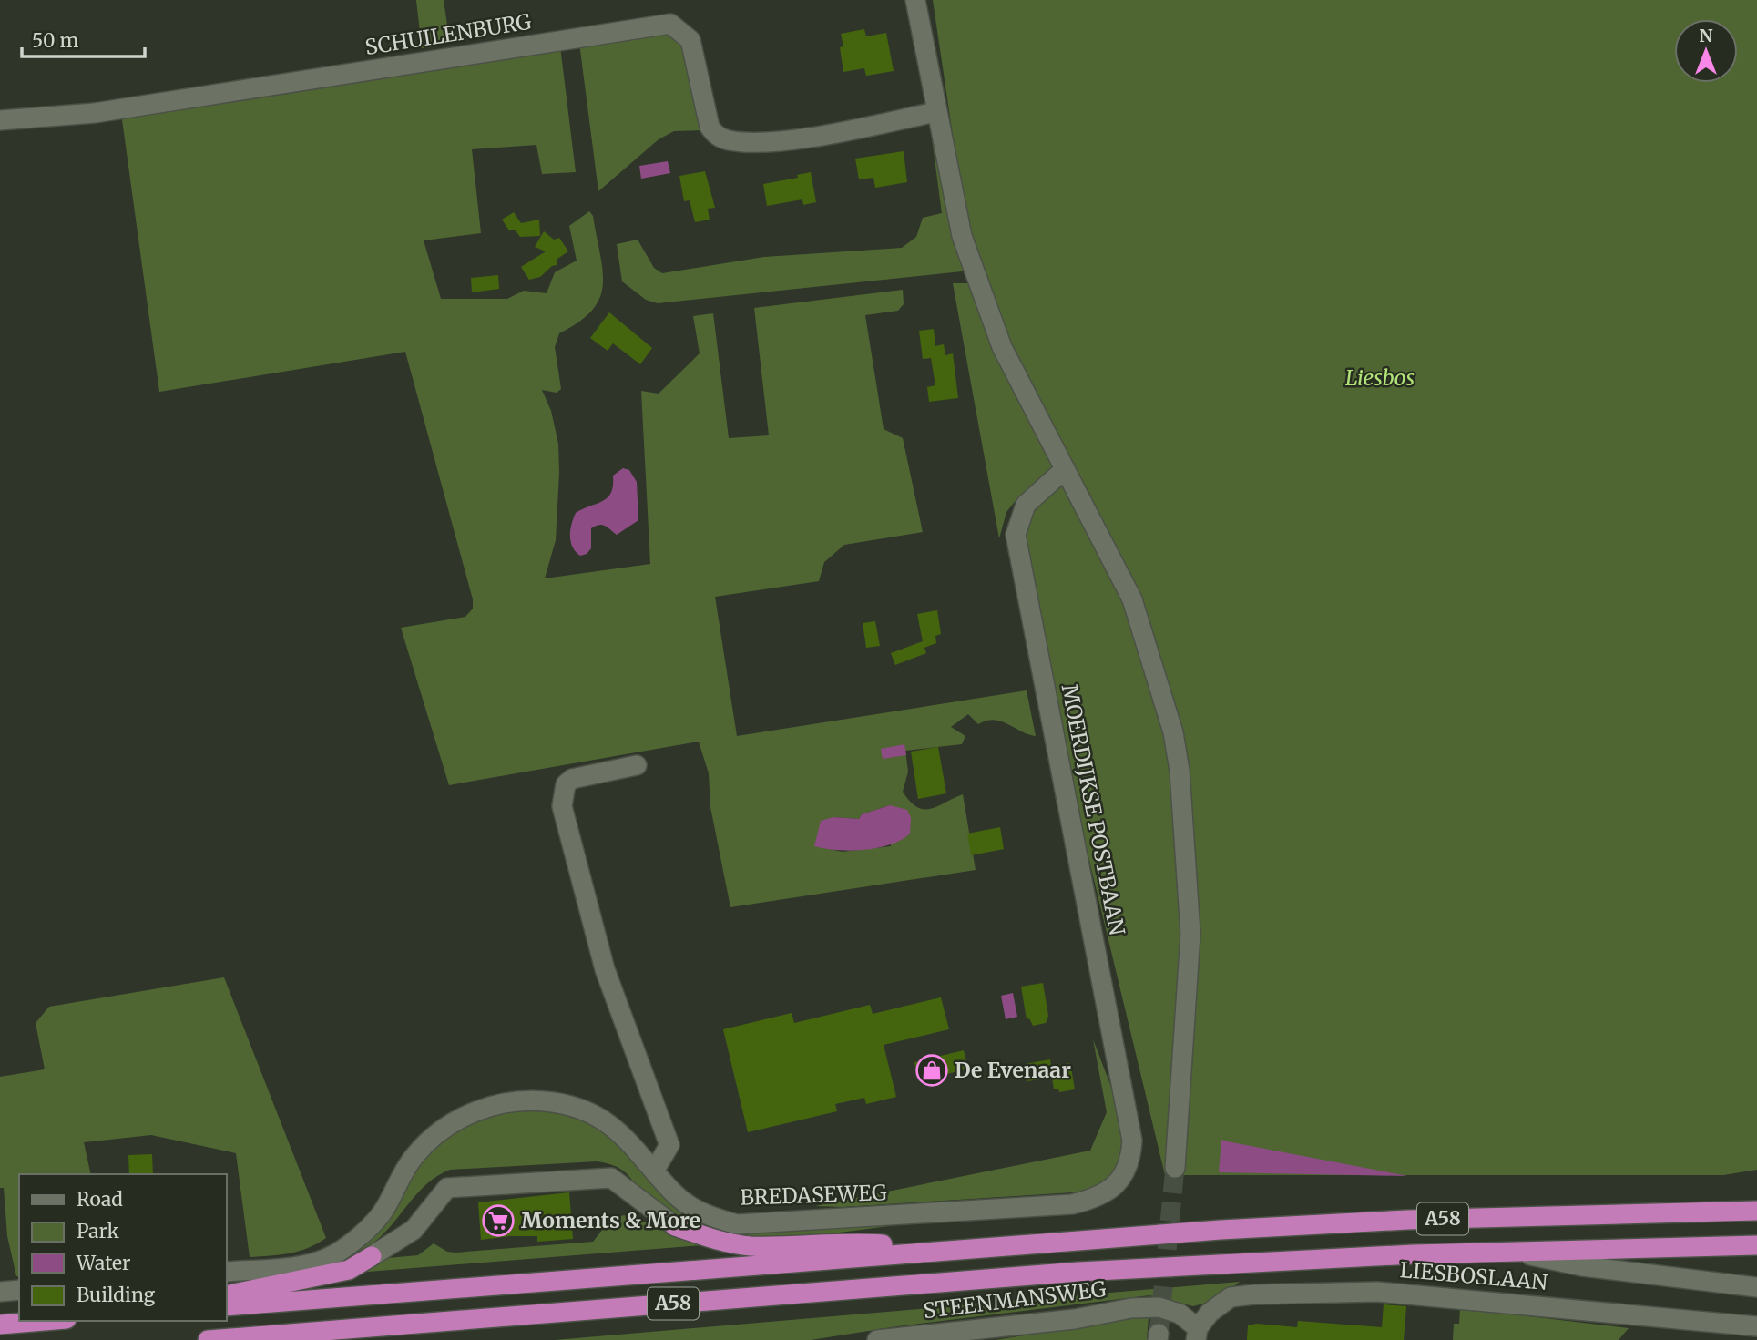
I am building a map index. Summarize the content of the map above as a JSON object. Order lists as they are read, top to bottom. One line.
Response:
{"streets":{"highway":["A58"],"street":["SCHUILENBURG","MOERDIJKSE POSTBAAN","BREDASEWEG","LIESBOSLAAN","STEENMANSWEG"]},"crossings":[["MOERDIJKSE POSTBAAN","BREDASEWEG"],["LIESBOSLAAN","STEENMANSWEG"]],"parks":["Liesbos"],"places":{"shop":["De Evenaar"],"supermarket":["Moments & More"]},"legend":["Road","Park","Water","Building"],"scale_bar":"50 m","north":"top"}
